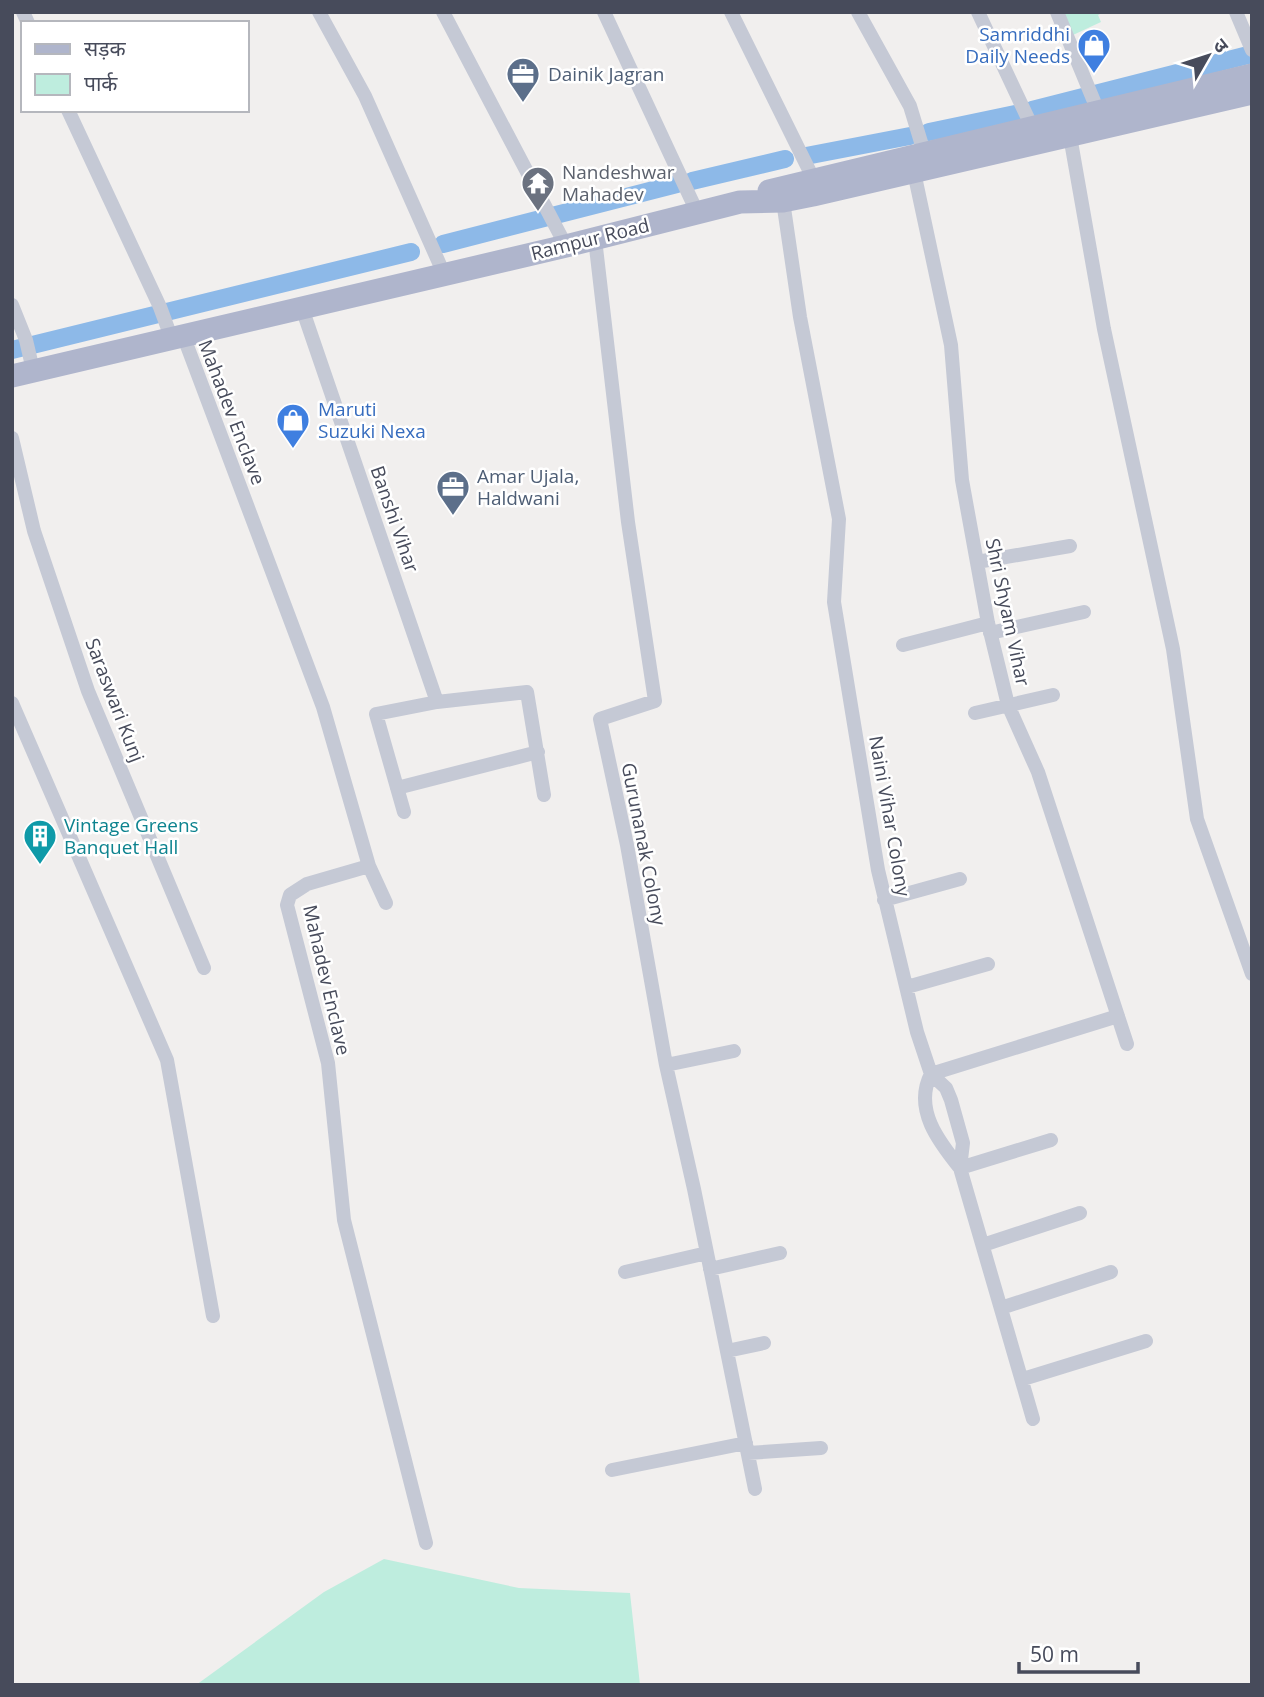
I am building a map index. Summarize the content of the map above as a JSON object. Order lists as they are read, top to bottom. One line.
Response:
{"streets":{"main road":["Rampur Road"],"street":["Mahadev Enclave","Banshi Vihar","Shri Shyam Vihar","Saraswari Kunj","Naini Vihar Colony","Gurunanak Colony"]},"crossings":[["Rampur Road","Mahadev Enclave"],["Rampur Road","Banshi Vihar"],["Rampur Road","Shri Shyam Vihar"],["Rampur Road","Naini Vihar Colony"],["Rampur Road","Gurunanak Colony"]],"places":{"shop":["Samriddhi Daily Needs","Maruti Suzuki Nexa"],"office":["Dainik Jagran","Amar Ujala, Haldwani"],"temple":["Nandeshwar Mahadev"],"building":["Vintage Greens Banquet Hall"]},"legend":["सड़क","पार्क"],"scale_bar":"50 m","north":"top right"}
